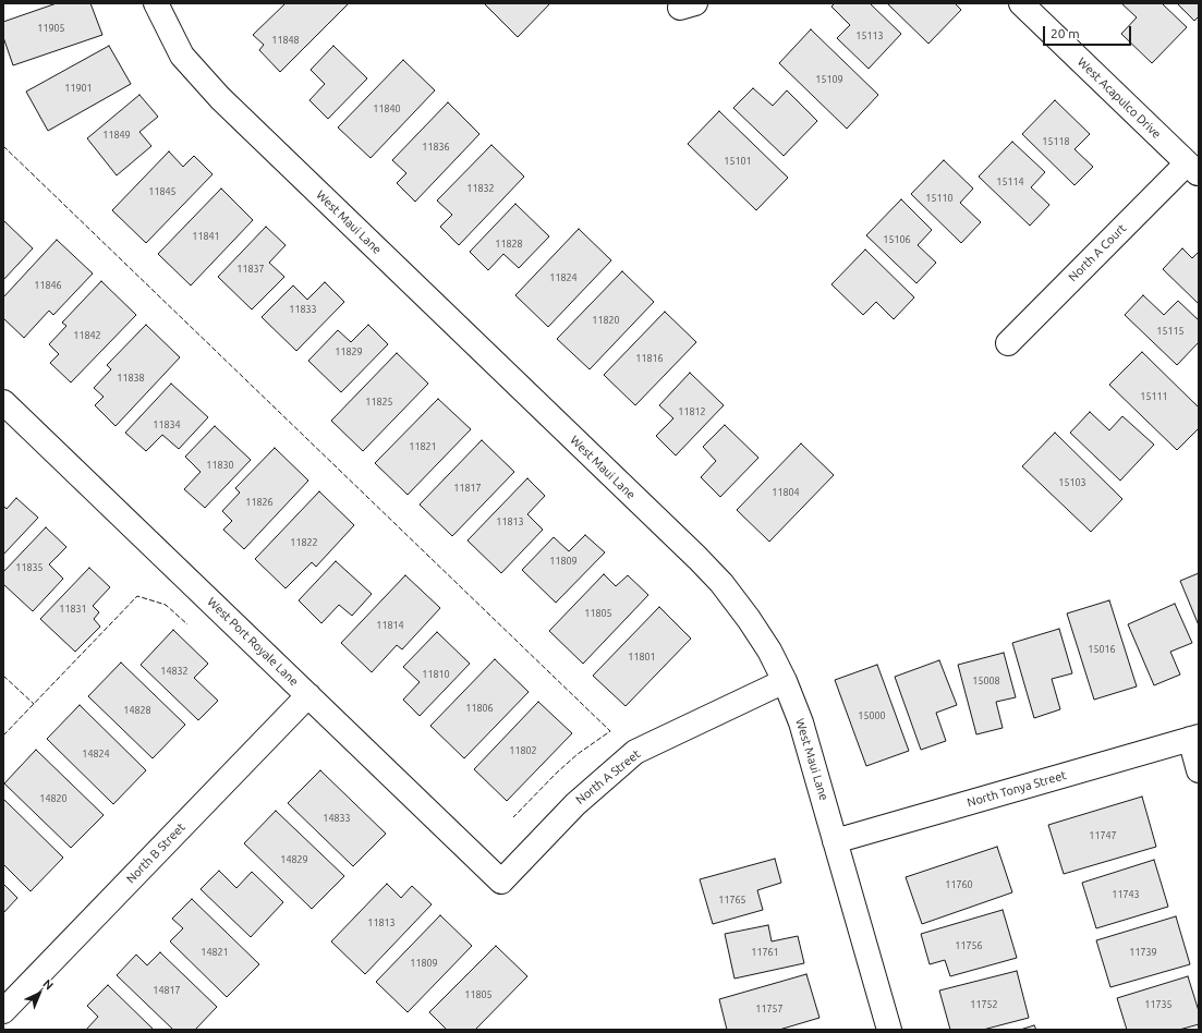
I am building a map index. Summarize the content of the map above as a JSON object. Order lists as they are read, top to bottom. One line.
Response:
{"streets":{"street":["West Acapulco Drive","West Maui Lane","North A Court","West Port Royale Lane","North A Street","North Tonya Street","North B Street"]},"crossings":[["West Acapulco Drive","North A Court"],["West Maui Lane","North A Street"],["West Maui Lane","North Tonya Street"],["West Port Royale Lane","North A Street"],["West Port Royale Lane","North B Street"]],"house_numbers":["11905","15113","11848","15109","11901","11840","11849","15118","11836","15101","15114","11832","11845","15110","11841","15106","11828","11837","11824","11846","11833","11820","15115","11842","11829","11816","11838","15111","11825","11812","11834","11821","11830","15103","11817","11804","11826","11813","11822","11809","11835","11831","11805","11814","15016","11801","14832","11810","15008","11806","14828","15000","11802","14824","14820","14833","11747","14829","11760","11743","11765","11813","11756","14821","11761","11739","11809","14817","11805","11752","11735","11757"],"scale_bar":"20 m","north":"top right"}
